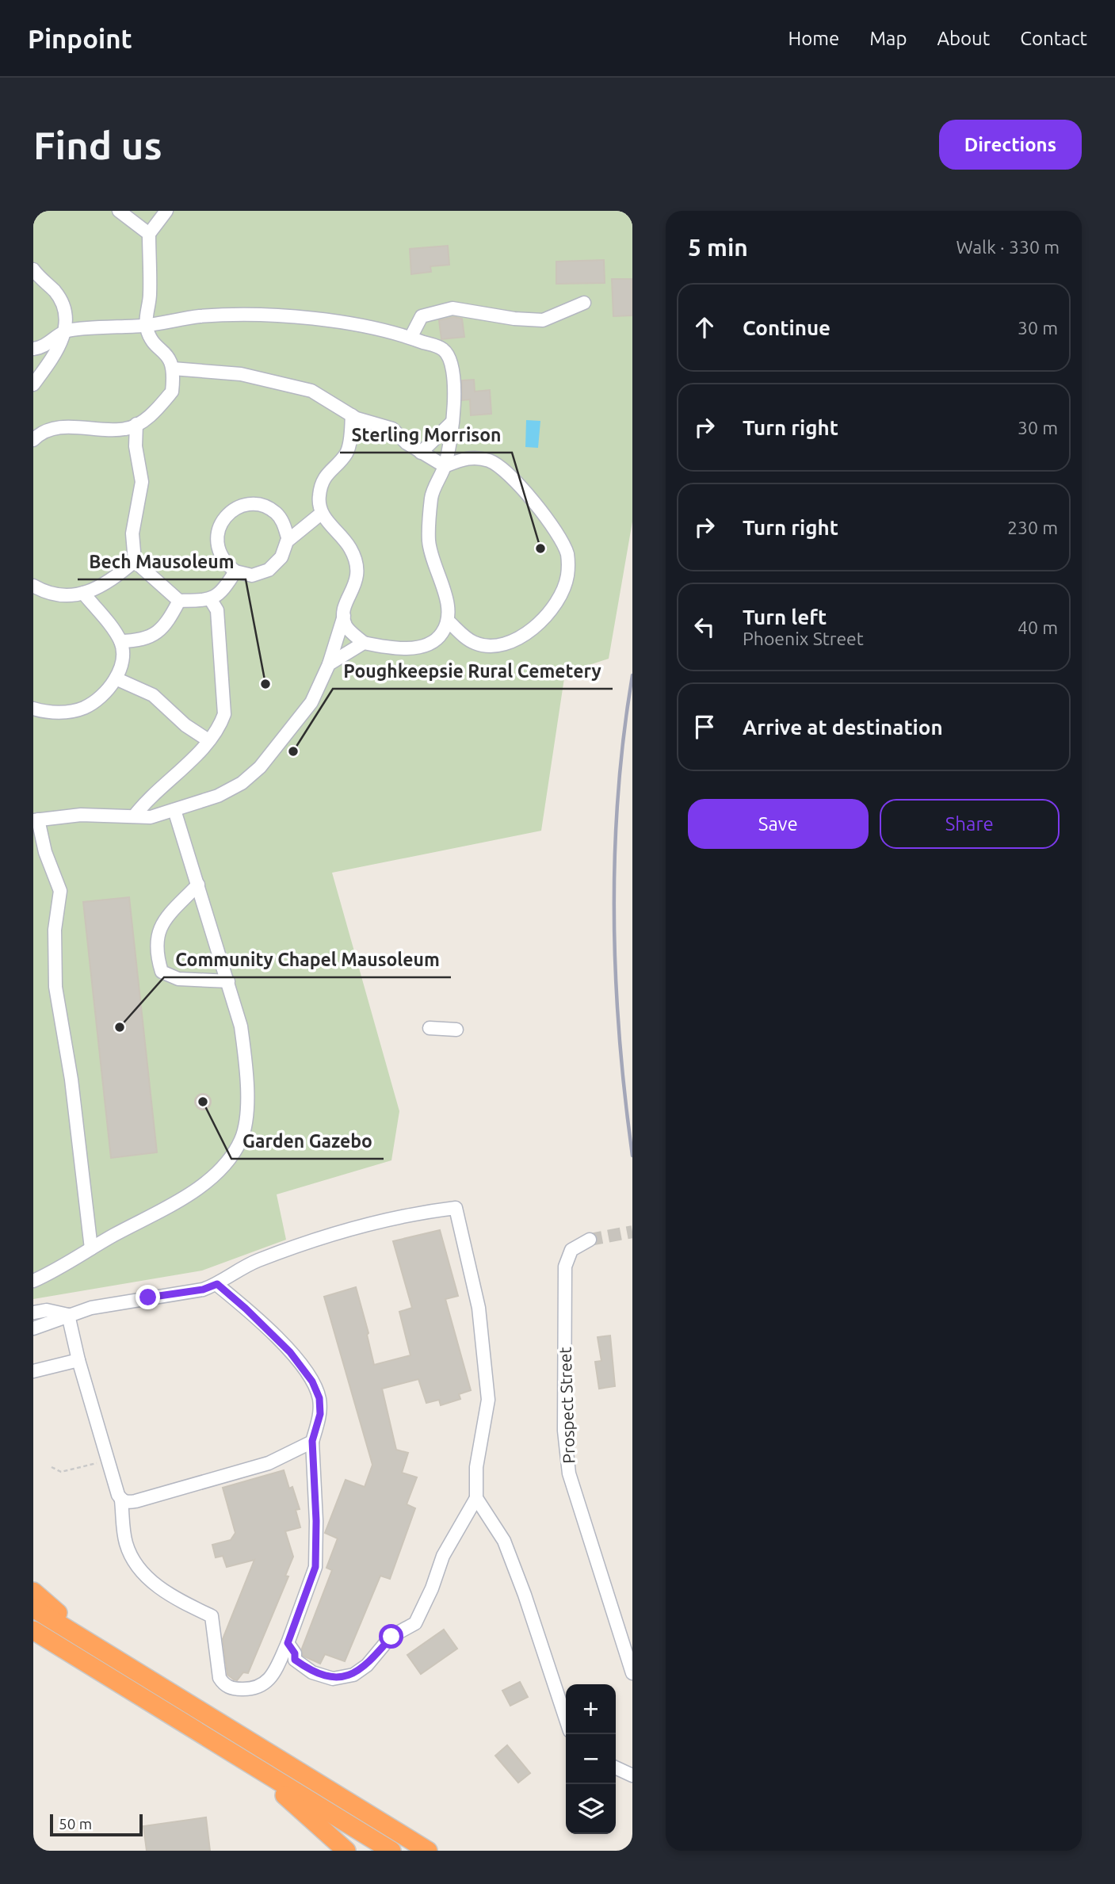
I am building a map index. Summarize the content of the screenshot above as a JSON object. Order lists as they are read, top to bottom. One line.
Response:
{"streets":{"street":["Prospect Street"]},"places":["Sterling Morrison","Bech Mausoleum","Poughkeepsie Rural Cemetery","Community Chapel Mausoleum","Garden Gazebo"],"scale_bar":"50 m","page":{"header":"Pinpoint","nav":["Home","Map","About","Contact"],"buttons":["Directions",["Save","Share"]],"title":"Find us","heading":["5 min","Walk · 330 m"],"list":[["Continue","30 m"],["Turn right","30 m"],["Turn right","230 m"],["Turn left","Phoenix Street","40 m"],"Arrive at destination"],"map_buttons":["+","−"],"scale":"50 m"}}
